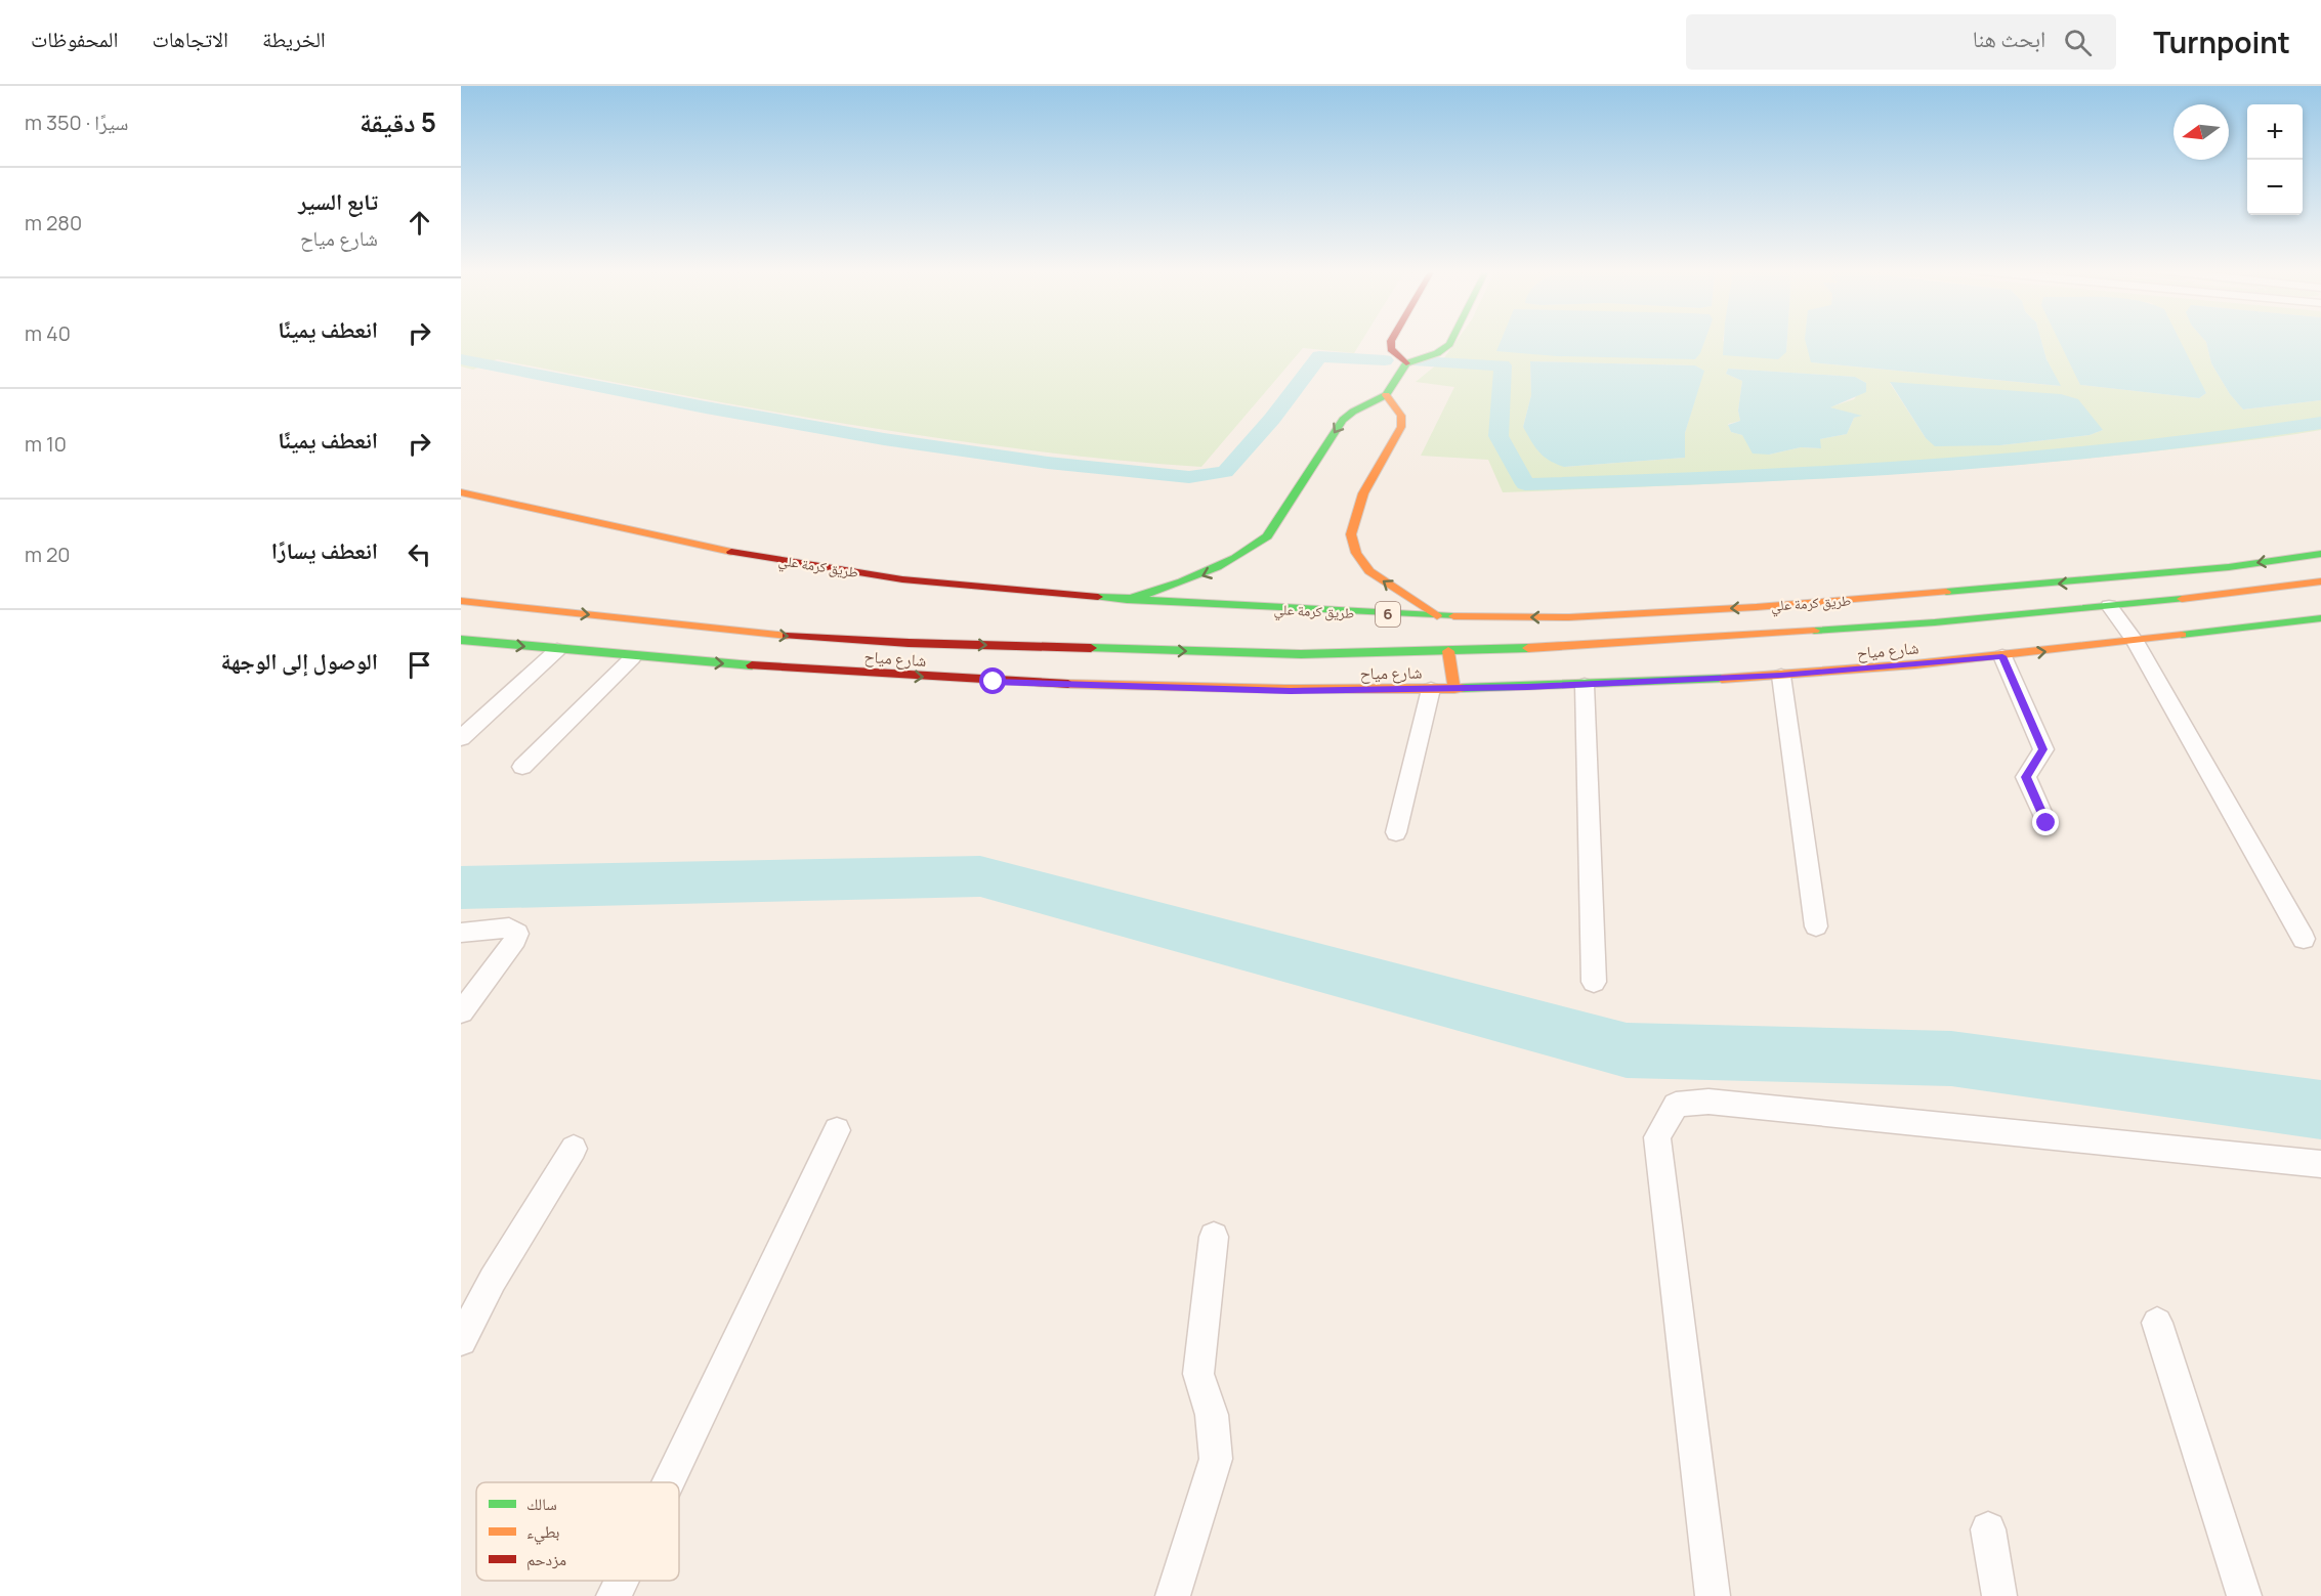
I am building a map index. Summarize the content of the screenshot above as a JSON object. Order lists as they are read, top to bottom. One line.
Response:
{"streets":{"main road":["طريق كرمة علي","6","شارع مياح"]},"one_way":["شارع مياح"],"legend":["سالك","بطيء","مزدحم"],"north":"left","page":{"header":"Turnpoint","search":"ابحث هنا","nav":["الخريطة","الاتجاهات","المحفوظات"],"heading":["5 دقيقة","سيرًا · 350 m"],"map_buttons":["+","−"],"list":[["تابع السير","شارع مياح","280 m"],["انعطف يمينًا","40 m"],["انعطف يمينًا","10 m"],["انعطف يسارًا","20 m"],"الوصول إلى الوجهة"]}}
